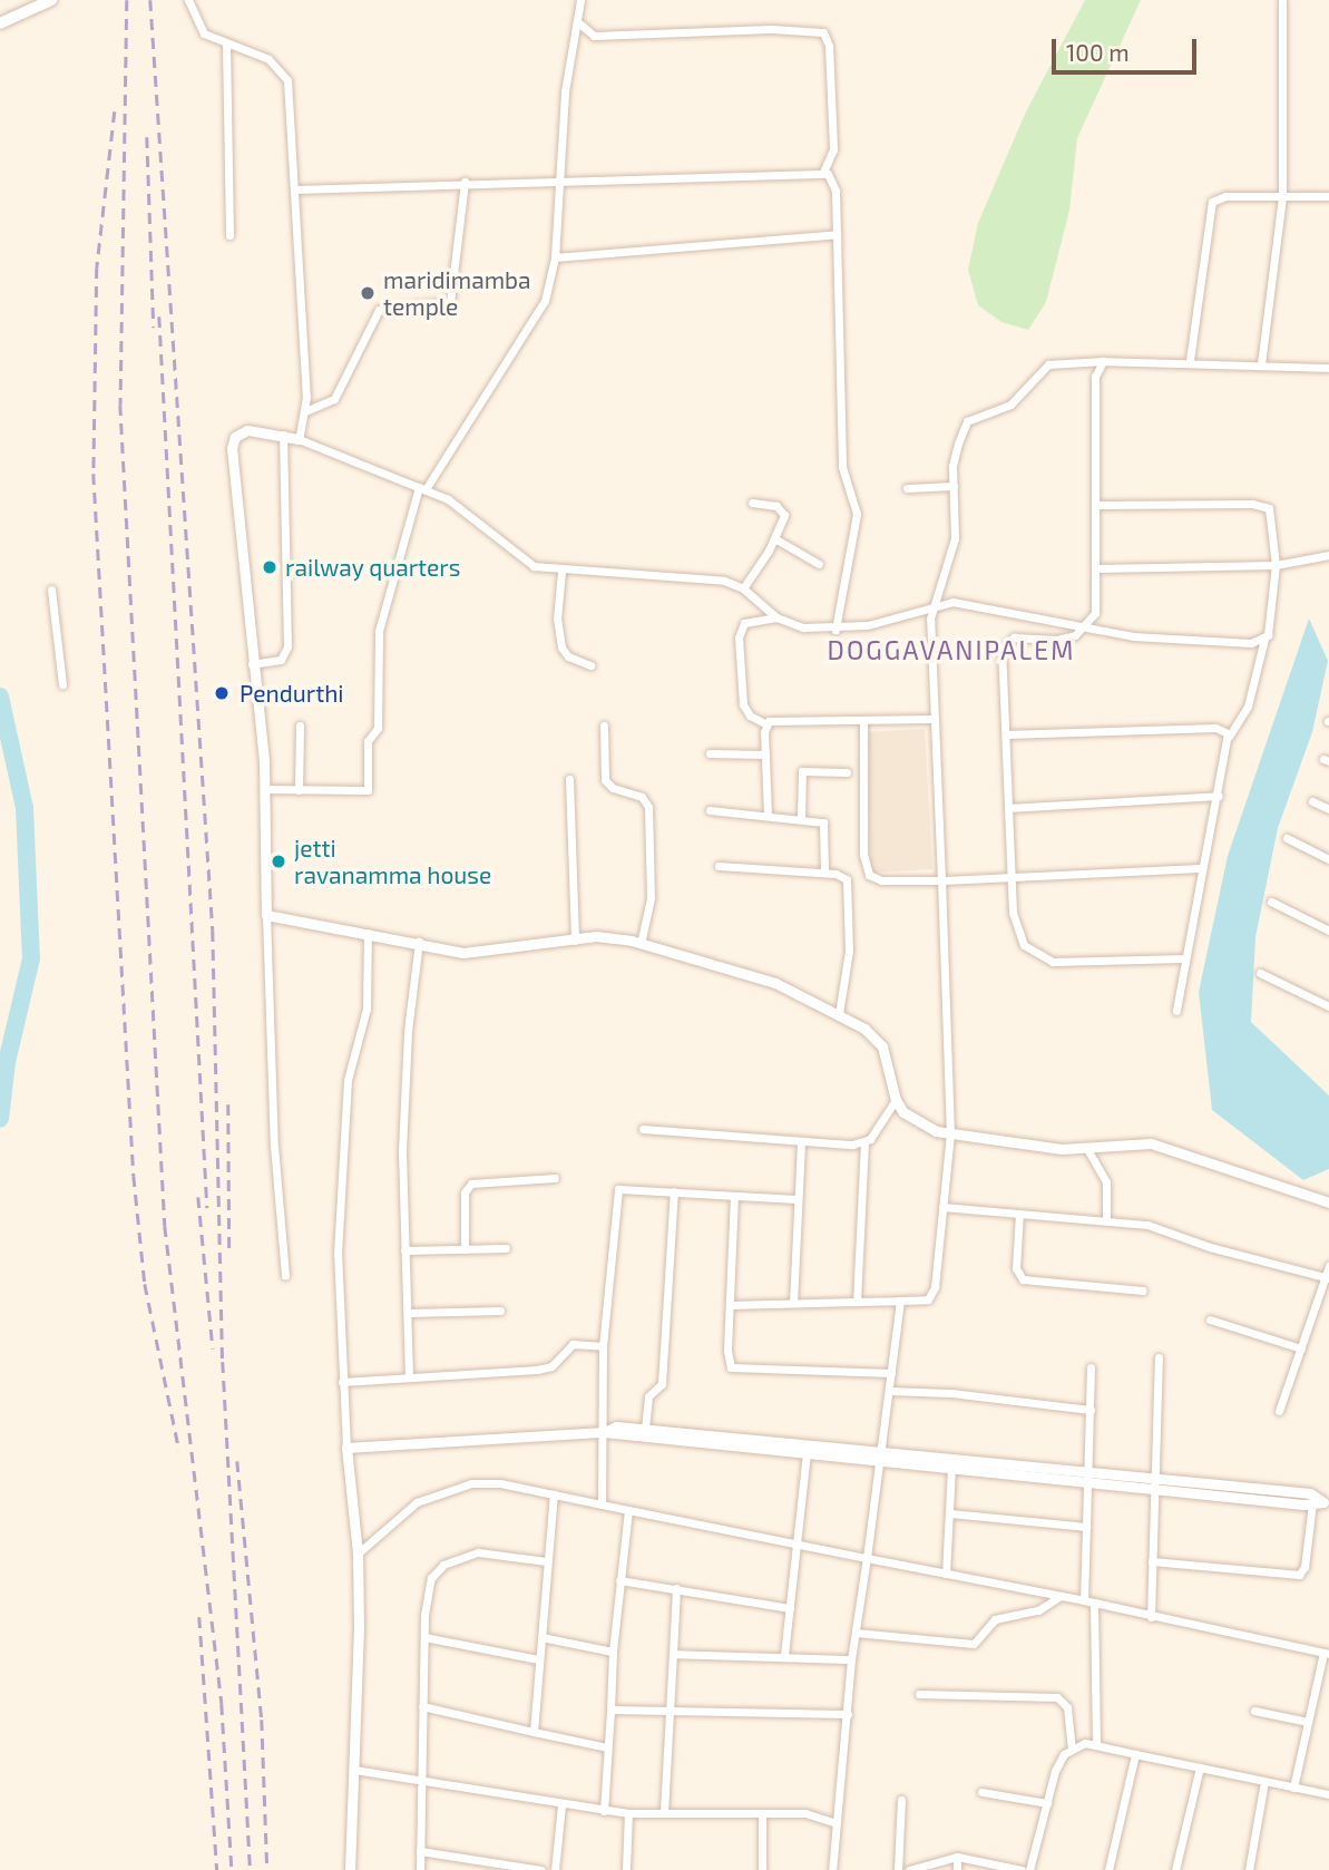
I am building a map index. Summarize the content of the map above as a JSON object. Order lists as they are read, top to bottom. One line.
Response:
{"districts":["DOGGAVANIPALEM"],"places":["maridimamba temple","railway quarters","Pendurthi","jetti ravanamma house"],"scale_bar":"100 m"}
